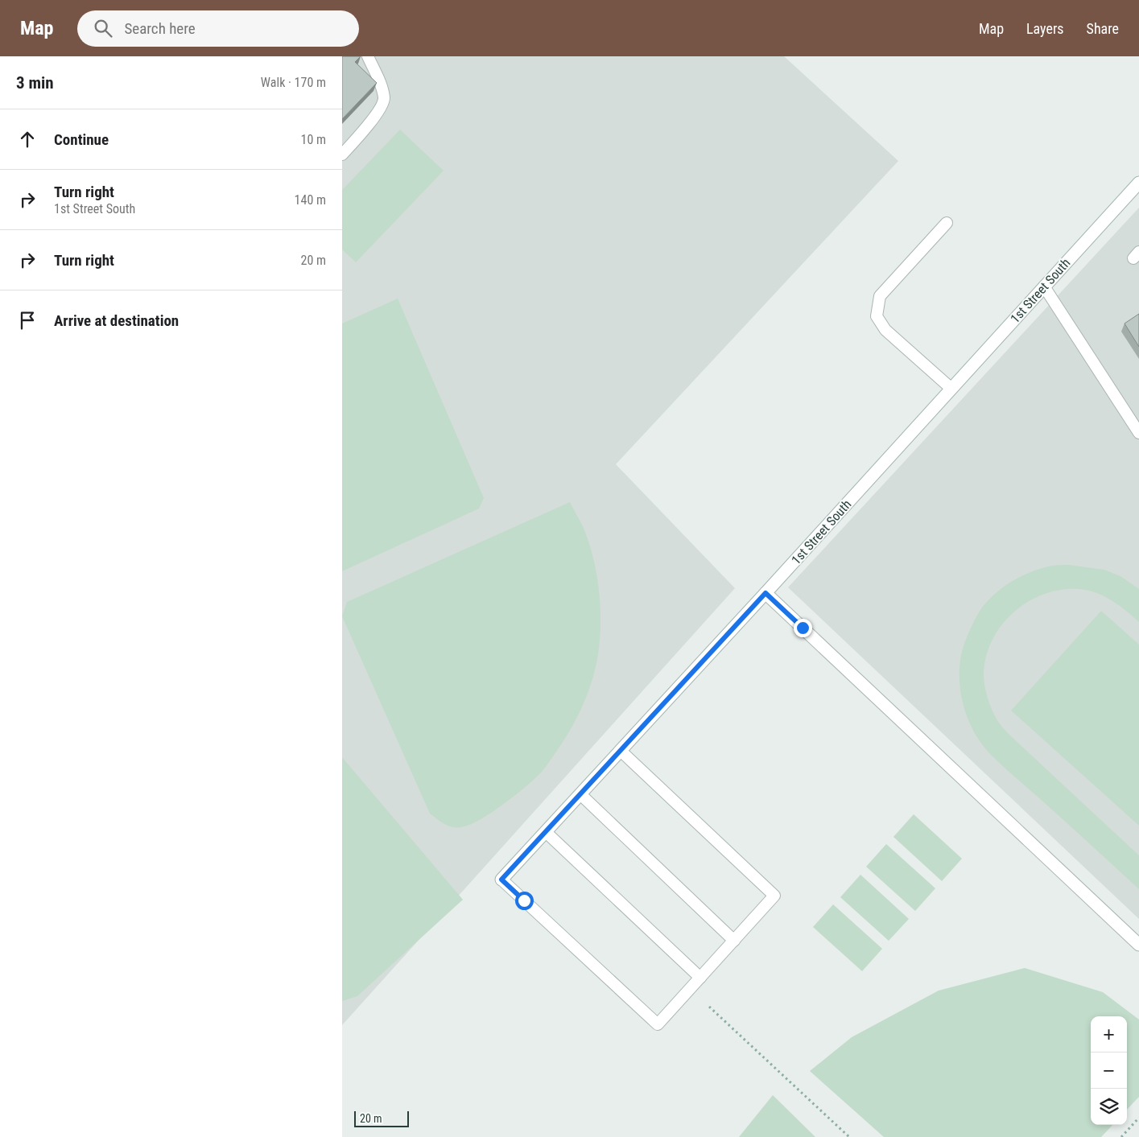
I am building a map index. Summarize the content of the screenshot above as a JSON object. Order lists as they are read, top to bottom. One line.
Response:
{"streets":{"street":["1st Street South"]},"scale_bar":"20 m","page":{"header":"Map","search":"Search here","nav":["Map","Layers","Share"],"heading":["3 min","Walk · 170 m"],"list":[["Continue","10 m"],["Turn right","1st Street South","140 m"],["Turn right","20 m"],"Arrive at destination"],"map_buttons":["+","−"],"scale":"20 m"}}
